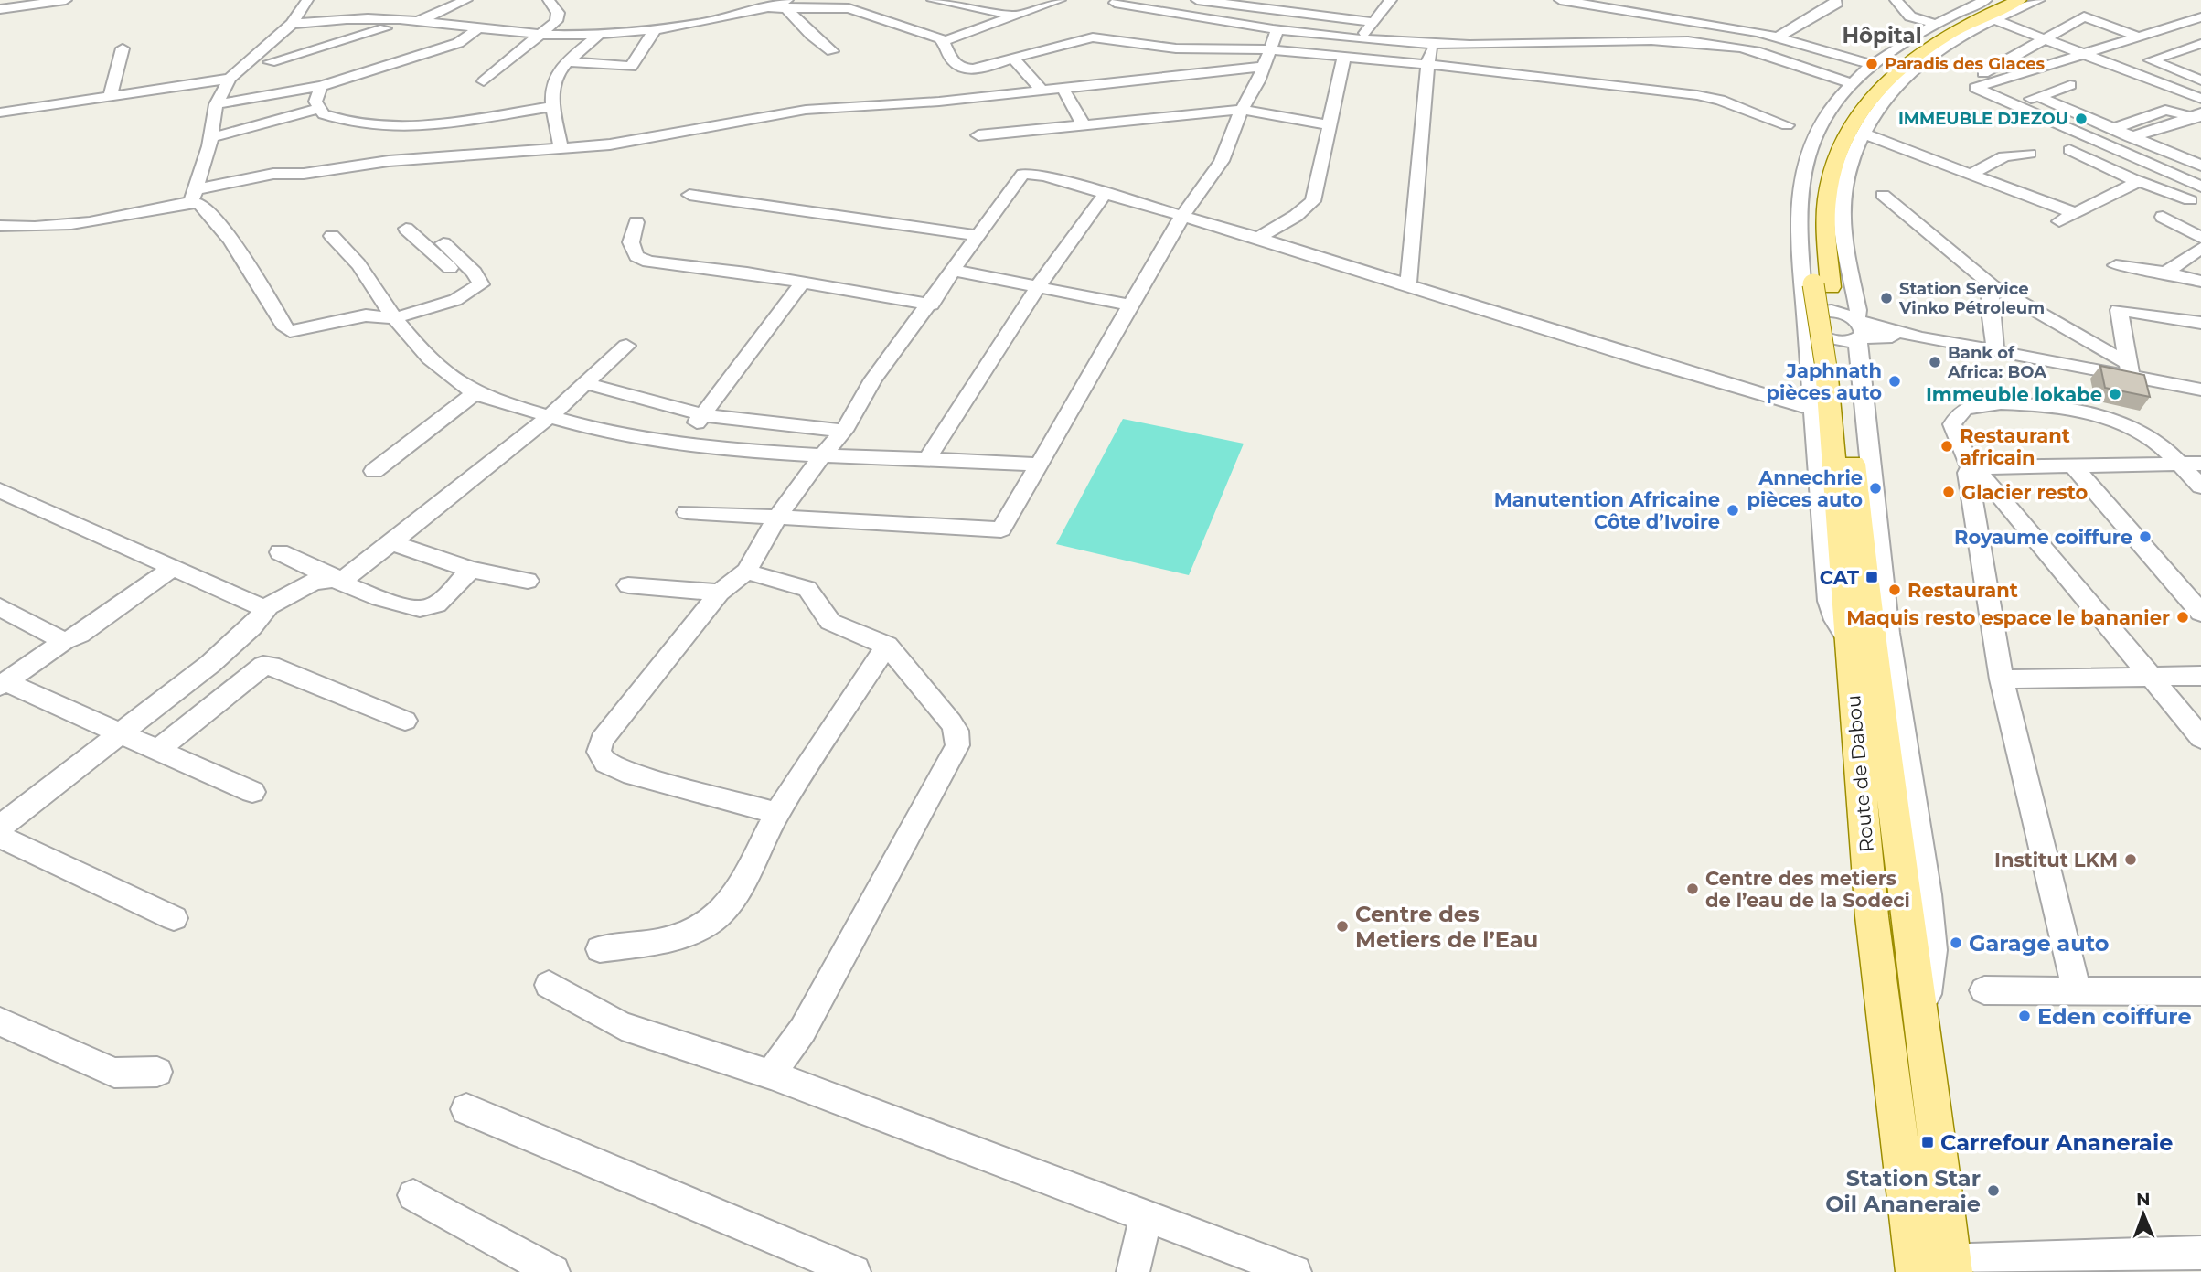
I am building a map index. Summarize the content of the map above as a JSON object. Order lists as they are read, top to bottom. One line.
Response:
{"streets":{"main road":["Route de Dabou"]},"districts":["Hôpital"],"places":{"other":["Paradis des Glaces","IMMEUBLE DJEZOU","Station Service Vinko Pétroleum","Bank of Africa: BOA","Japhnath pièces auto","Immeuble lokabe","Restaurant africain","Annechrie pièces auto","Glacier resto","Manutention Africaine Côte d’Ivoire","Royaume coiffure","Restaurant","Maquis resto espace le bananier","Institut LKM","Centre des metiers de l’eau de la Sodeci","Centre des Metiers de l’Eau","Garage auto","Eden coiffure","Station Star Oil Ananeraie"],"transit":["CAT","Carrefour Ananeraie"]},"north":"top"}
